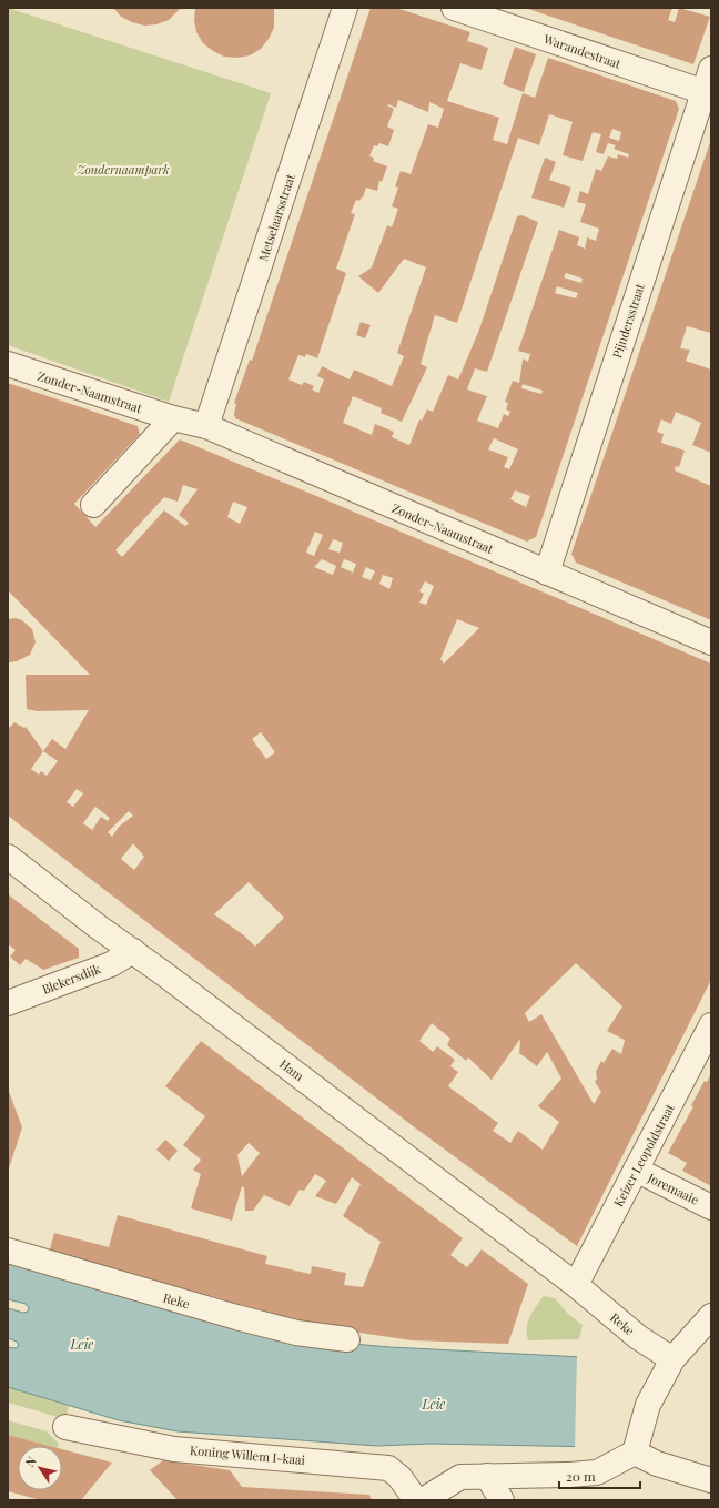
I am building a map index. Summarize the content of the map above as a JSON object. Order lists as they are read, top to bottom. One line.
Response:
{"streets":{"street":["Warandestraat","Metselaarsstraat","Pijndersstraat","Zonder-Naamstraat","Blekersdijk","Ham","Keizer Leopoldstraat","Joremaaie","Reke","Koning Willem I-kaai"]},"crossings":[["Warandestraat","Pijndersstraat"],["Metselaarsstraat","Zonder-Naamstraat"],["Pijndersstraat","Zonder-Naamstraat"],["Blekersdijk","Ham"],["Ham","Keizer Leopoldstraat"],["Ham","Reke"],["Keizer Leopoldstraat","Joremaaie"],["Keizer Leopoldstraat","Reke"]],"water":["Leie"],"parks":["Zondernaampark"],"scale_bar":"20 m","north":"top left"}
